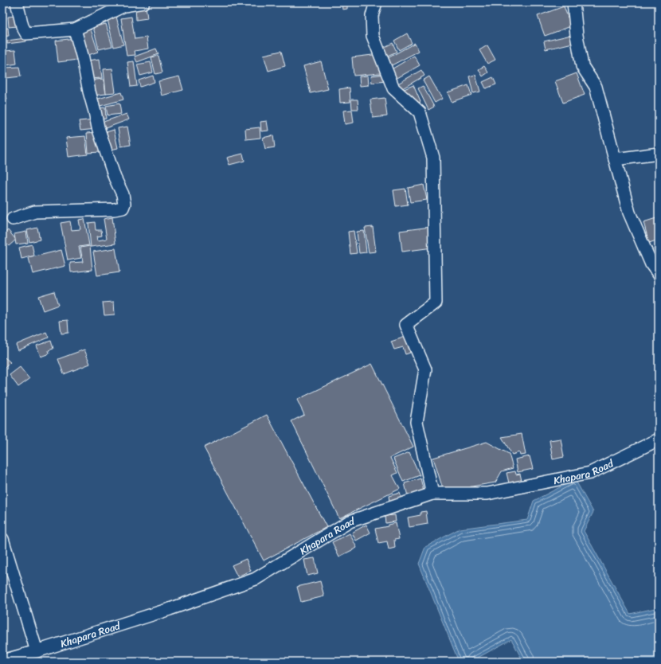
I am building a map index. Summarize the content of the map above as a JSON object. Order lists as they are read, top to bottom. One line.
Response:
{"streets":{"street":["Khapara Road"]}}
